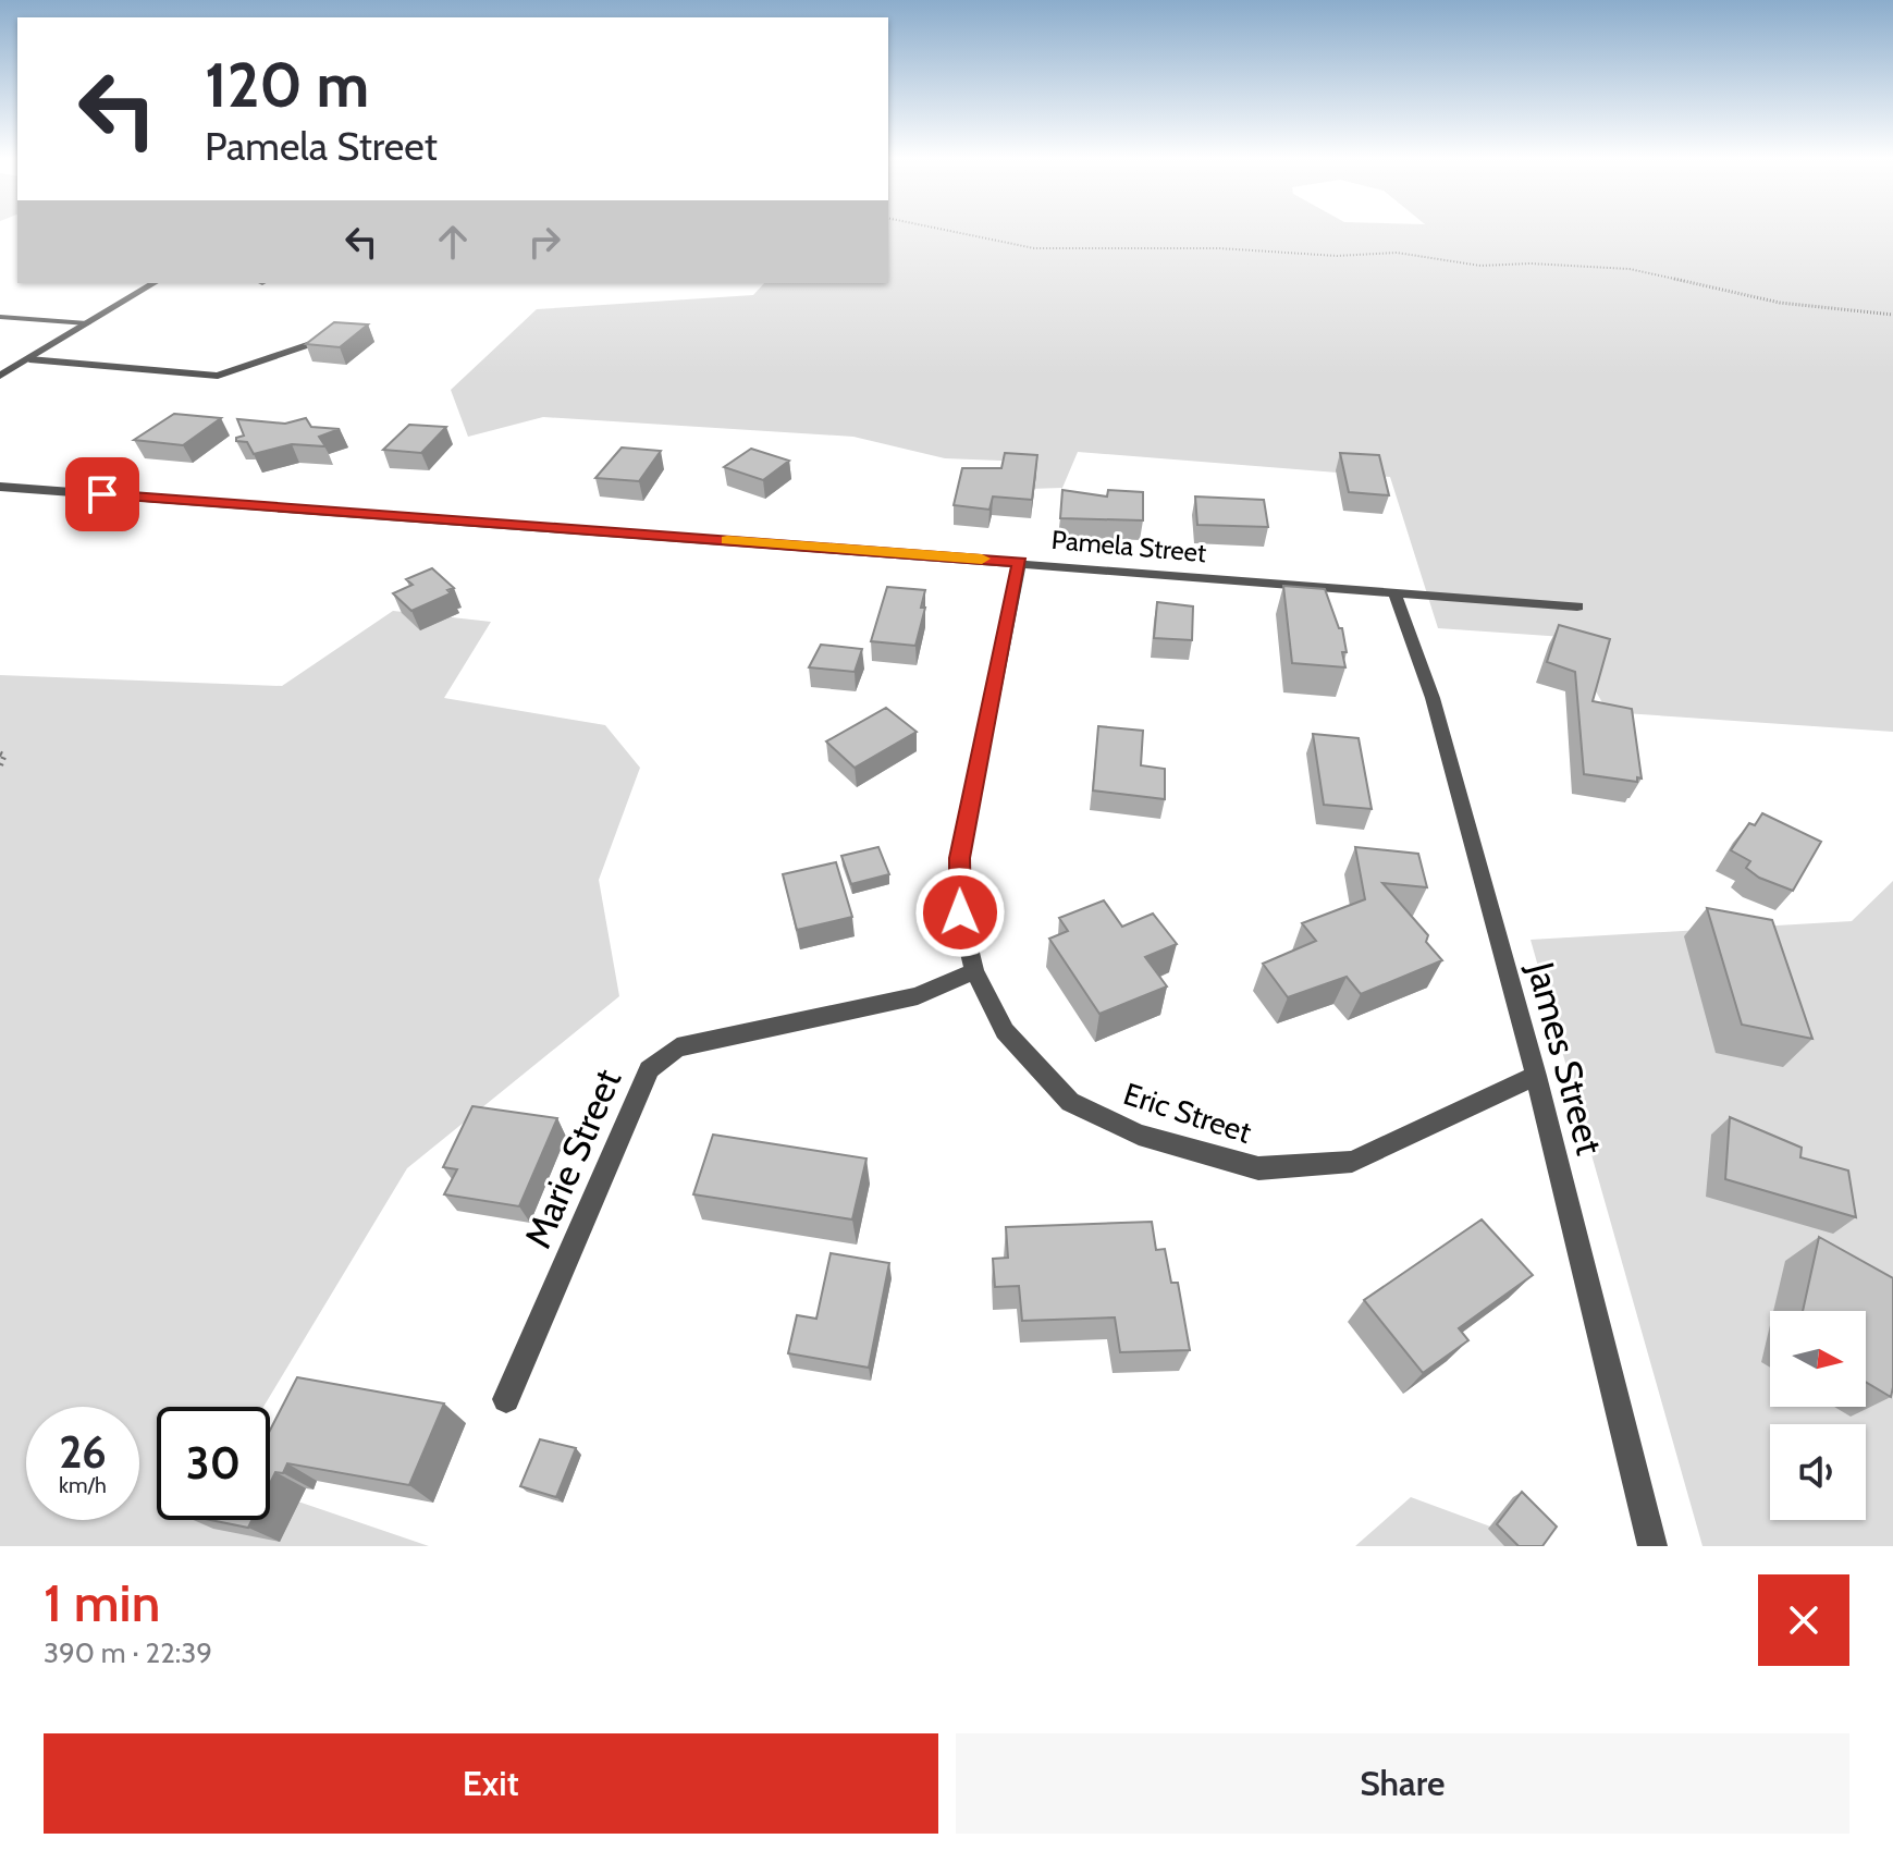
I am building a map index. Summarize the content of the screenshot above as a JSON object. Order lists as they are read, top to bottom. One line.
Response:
{"streets":{"street":["Pamela Street","James Street","Eric Street","Marie Street"]},"crossings":[["Pamela Street","James Street"],["Pamela Street","Eric Street"],["James Street","Eric Street"],["Eric Street","Marie Street"]],"north":"right","page":{"turn":["120 m","Pamela Street"],"speed":"26 km/h","limit":"30","heading":["1 min","390 m · 22:39"],"buttons":["Exit","Share"]}}
